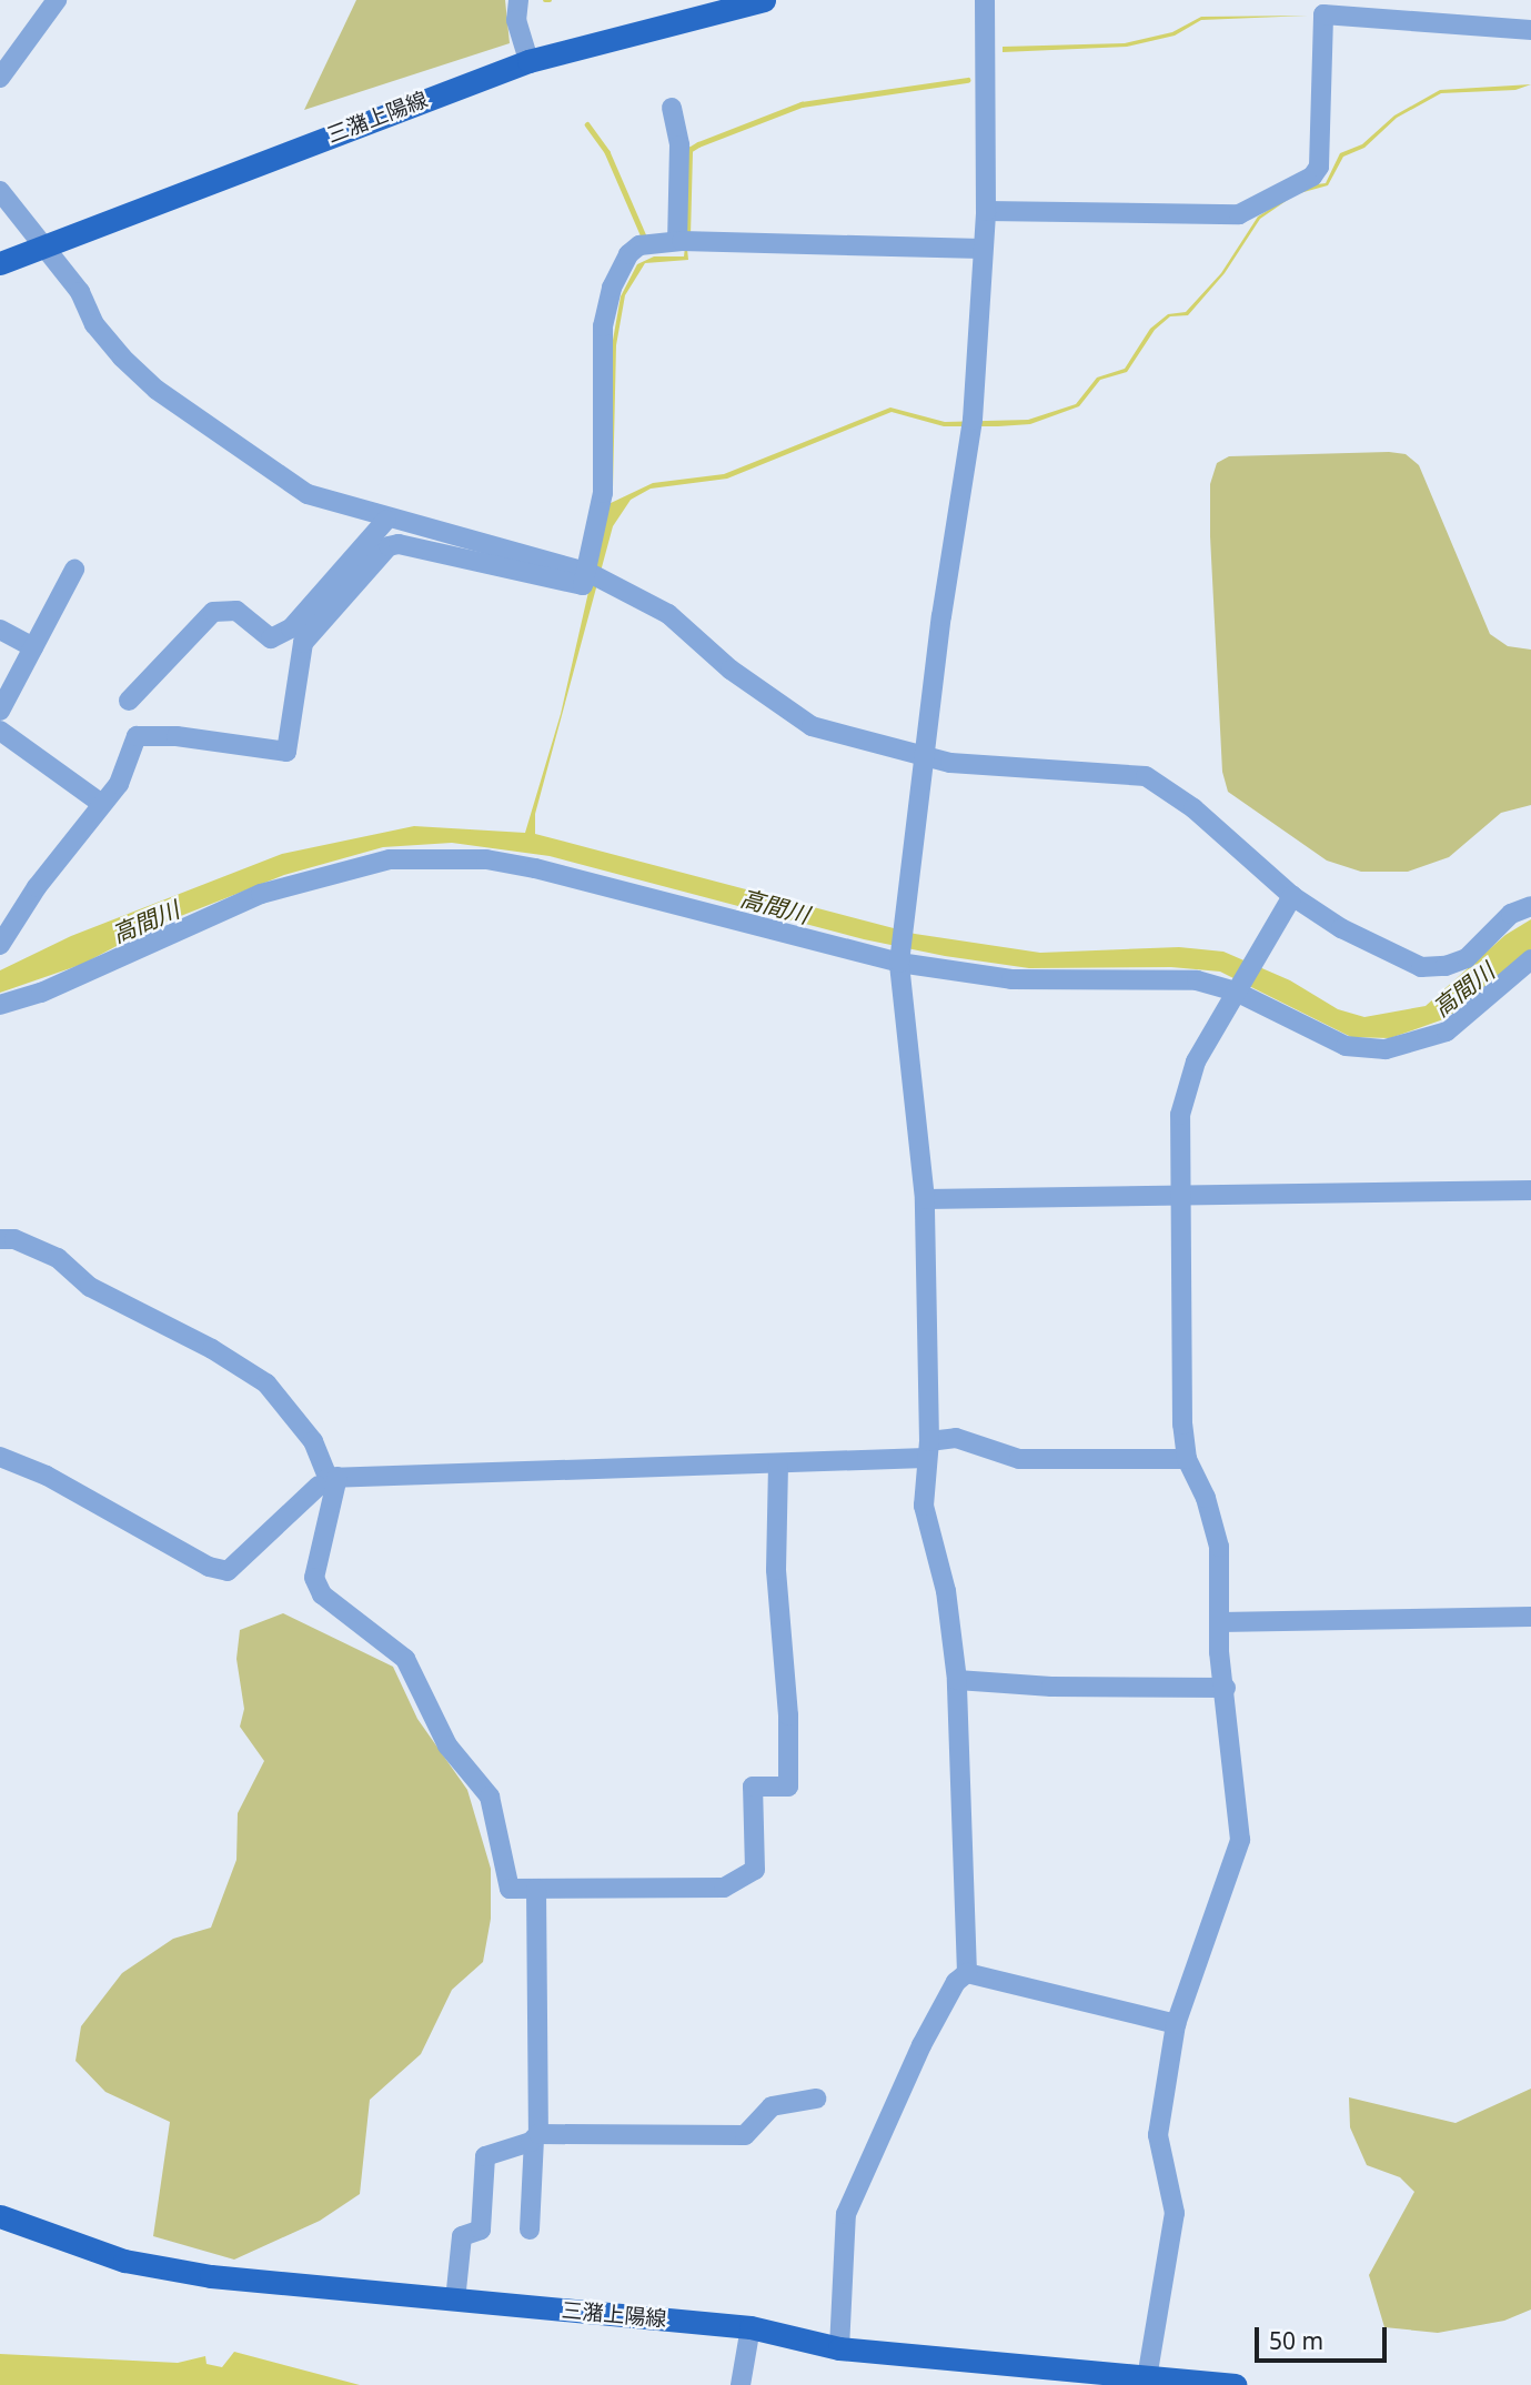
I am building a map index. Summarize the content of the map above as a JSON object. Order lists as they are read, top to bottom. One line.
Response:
{"streets":{"main road":["三潴上陽線"]},"water":["高間川"],"scale_bar":"50 m"}
